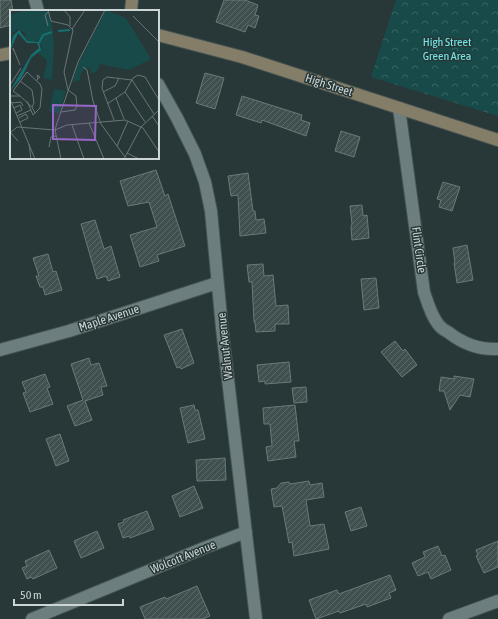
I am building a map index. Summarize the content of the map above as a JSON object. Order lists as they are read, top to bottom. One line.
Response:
{"streets":{"main road":["High Street"],"street":["Flint Circle","Maple Avenue","Walnut Avenue","Wolcott Avenue"]},"crossings":[["High Street","Flint Circle"],["Maple Avenue","Walnut Avenue"],["Walnut Avenue","Wolcott Avenue"]],"parks":["High Street Green Area"],"scale_bar":"50 m"}
